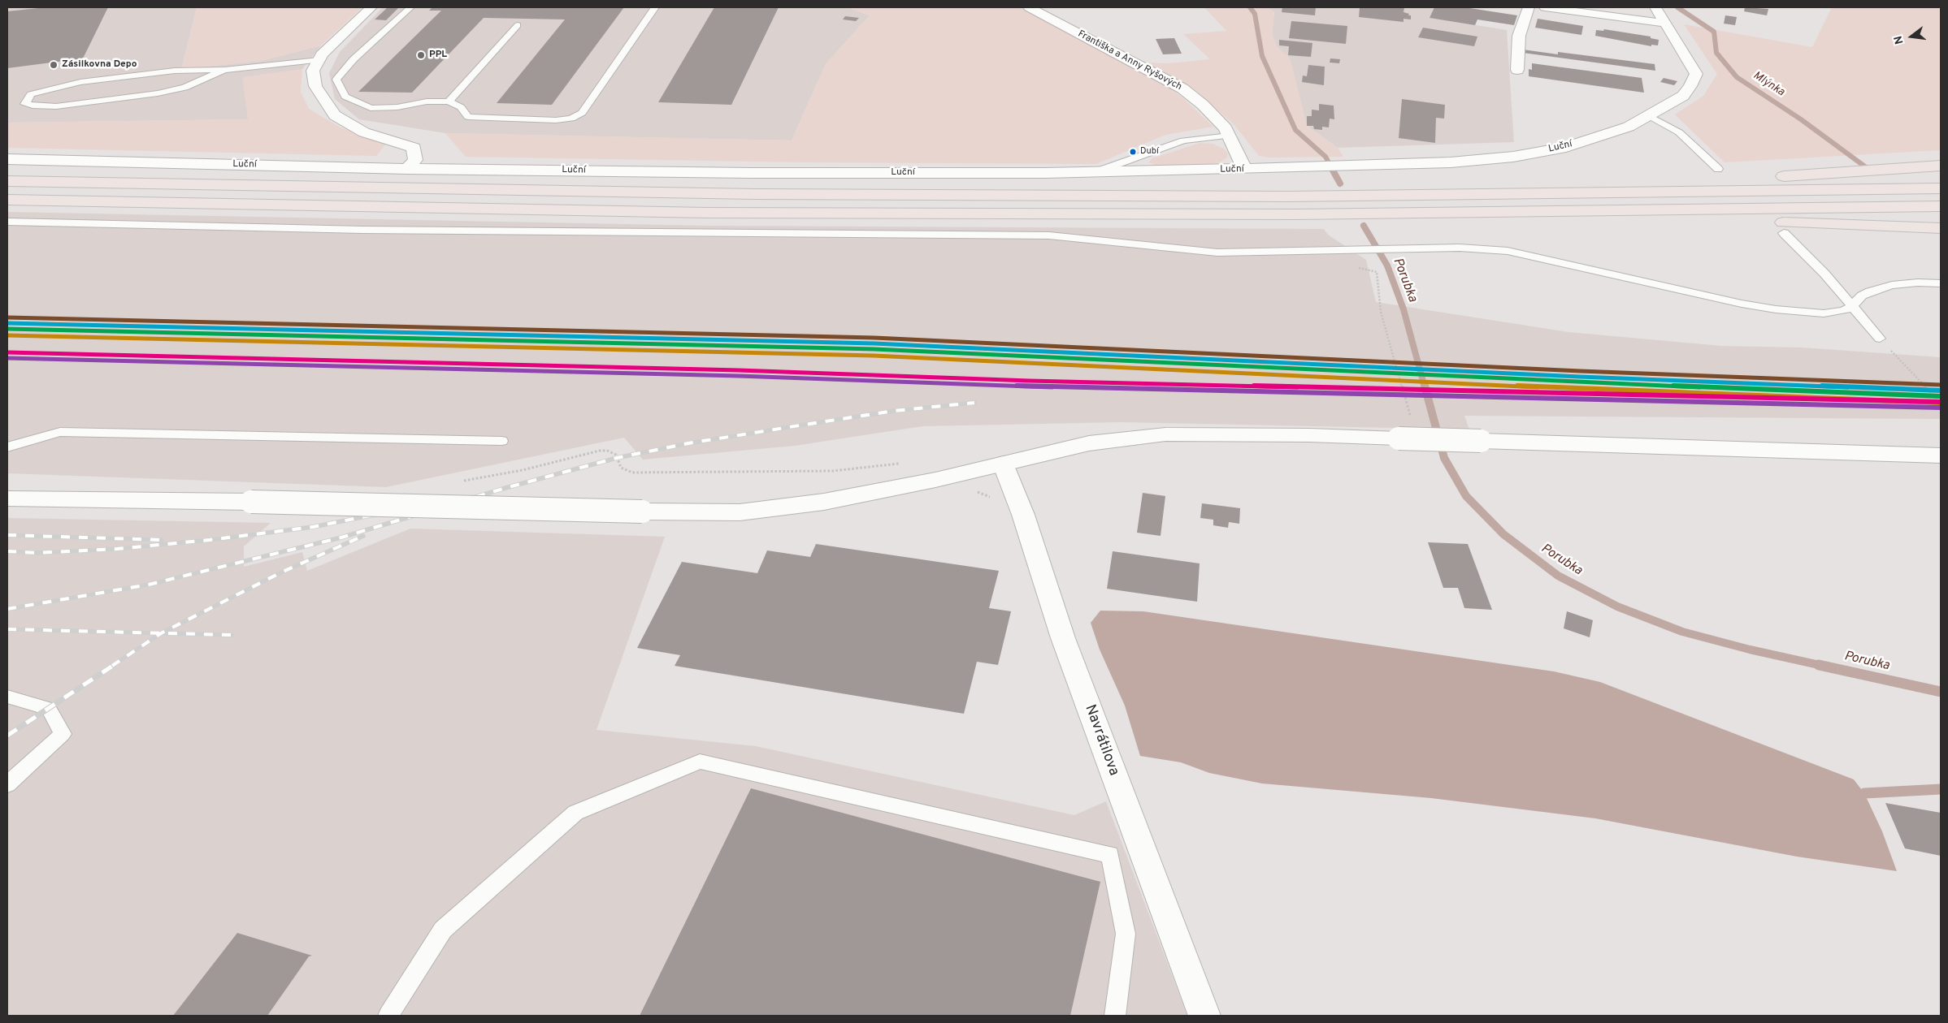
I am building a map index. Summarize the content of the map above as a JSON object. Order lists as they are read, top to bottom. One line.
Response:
{"streets":{"street":["Františka a Anny Ryšových","Luční","Navrátilova"]},"crossings":[["Františka a Anny Ryšových","Luční"]],"water":["Mlýnka","Porubka"],"places":["PPL","Zásilkovna Depo","Dubí"],"north":"left"}
